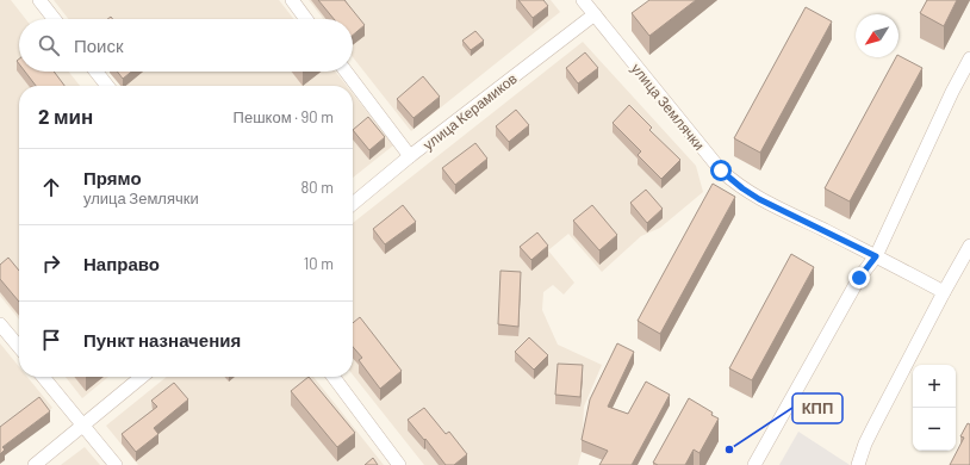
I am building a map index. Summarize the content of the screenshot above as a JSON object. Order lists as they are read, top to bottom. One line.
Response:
{"streets":{"street":["улица Землячки","улица Керамиков"]},"crossings":[["улица Землячки","улица Керамиков"]],"places":["КПП"],"north":"bottom left","page":{"search":"Поиск","heading":["2 мин","Пешком · 90 m"],"list":[["Прямо","улица Землячки","80 m"],["Направо","10 m"],"Пункт назначения"],"map_buttons":["+","−"]}}
